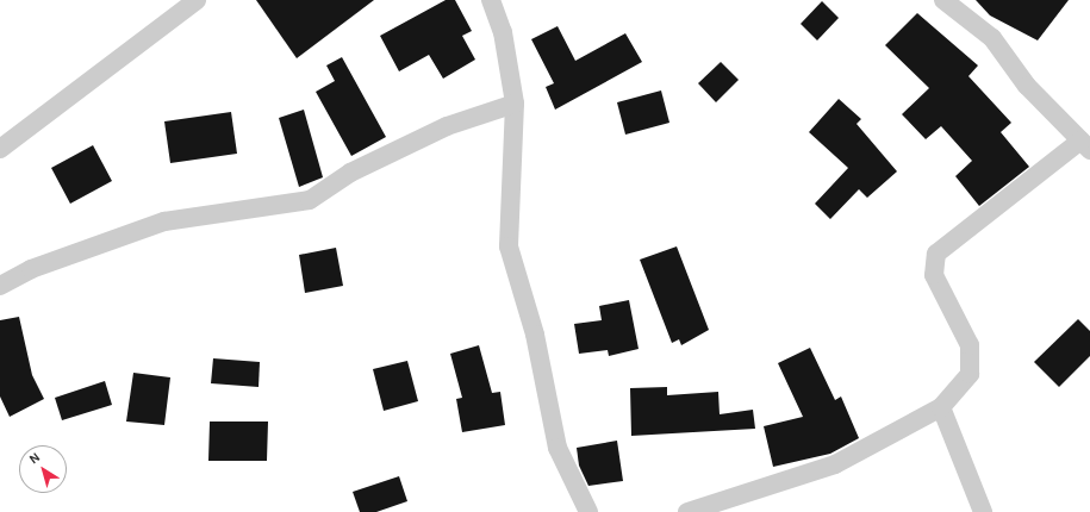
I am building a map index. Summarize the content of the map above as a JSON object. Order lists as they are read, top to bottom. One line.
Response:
{"north":"top left"}
